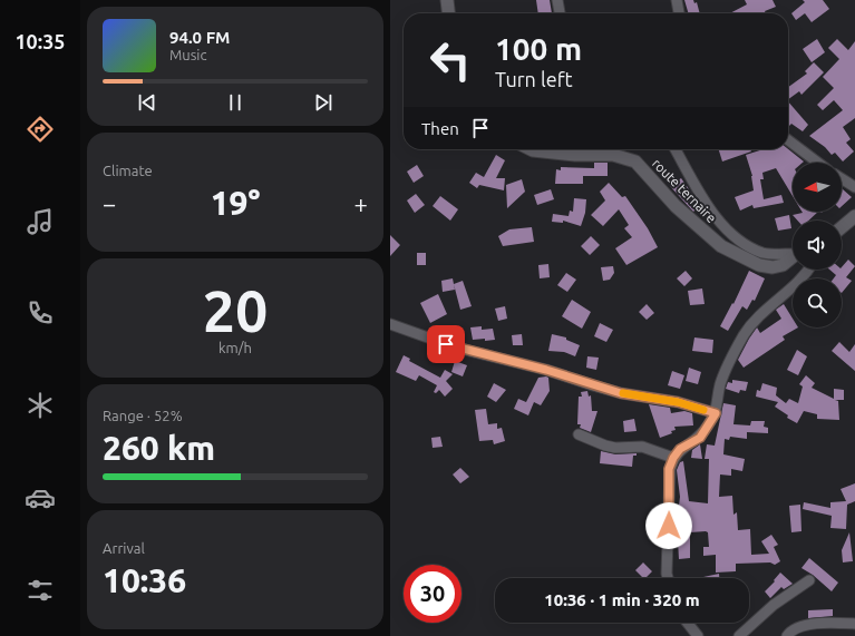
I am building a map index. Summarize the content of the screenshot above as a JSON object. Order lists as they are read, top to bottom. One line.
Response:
{"streets":{"street":["route ternaire"]},"north":"left","page":{"tabs":"10:35","turn":["100 m","Turn left"],"song":["94.0 FM","Music"],"then":"Then","tile":["Climate",["20","km/h"],["Range · 52%","260 km"],["Arrival","10:36"]],"heat":["−","19°","+"],"limit":"30","trip":"10:36 · 1 min · 320 m"}}
